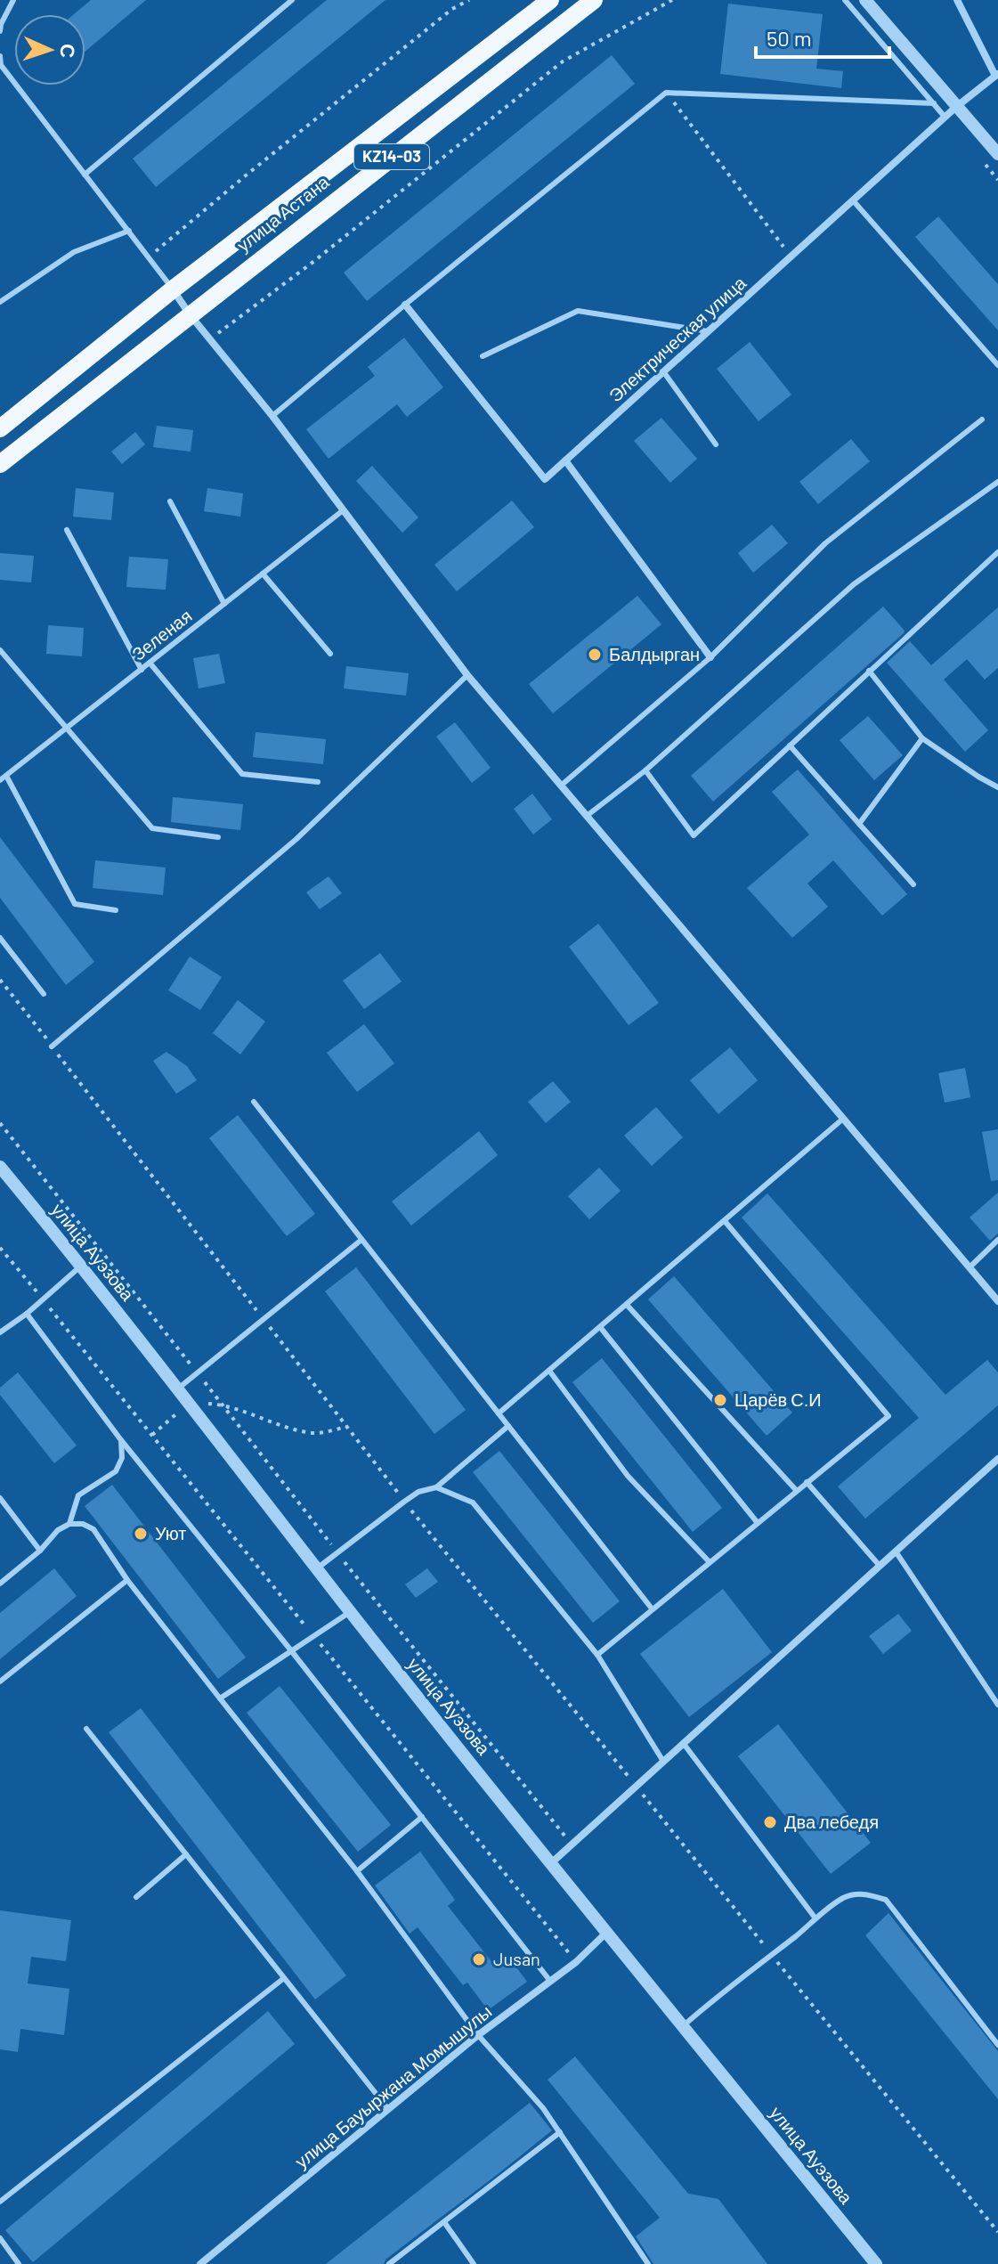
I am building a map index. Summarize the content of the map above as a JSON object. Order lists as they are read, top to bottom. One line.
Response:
{"streets":{"main road":["KZ14-03","улица Астана"],"street":["Электрическая улица","улица Ауэзова","улица Бауыржана Момышулы"],"lane":["Зеленая"]},"crossings":[["улица Ауэзова","улица Бауыржана Момышулы"]],"places":["Балдырган","Царёв С.И","Уют","Два лебедя","Jusan"],"scale_bar":"50 m","north":"right"}
